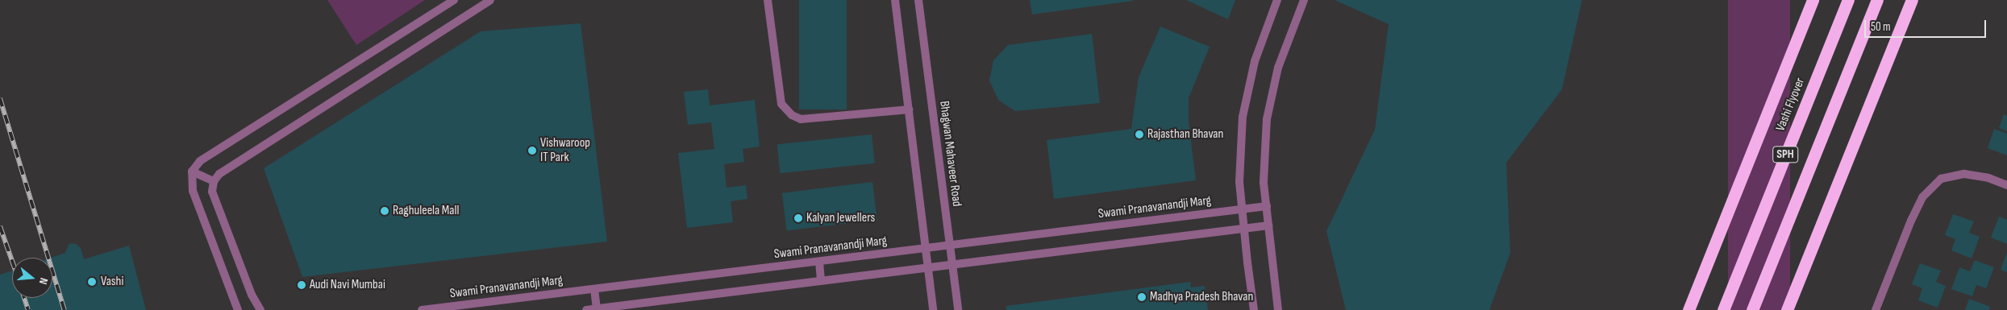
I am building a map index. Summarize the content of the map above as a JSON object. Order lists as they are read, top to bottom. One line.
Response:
{"streets":{"highway":["Vashi Flyover","SPH"],"street":["Bhagwan Mahaveer Road","Swami Pranavanandji Marg"]},"crossings":[["Bhagwan Mahaveer Road","Swami Pranavanandji Marg"]],"places":["Rajasthan Bhavan","Vishwaroop IT Park","Raghuleela Mall","Kalyan Jewellers","Vashi","Audi Navi Mumbai","Madhya Pradesh Bhavan"],"scale_bar":"50 m","north":"right"}
